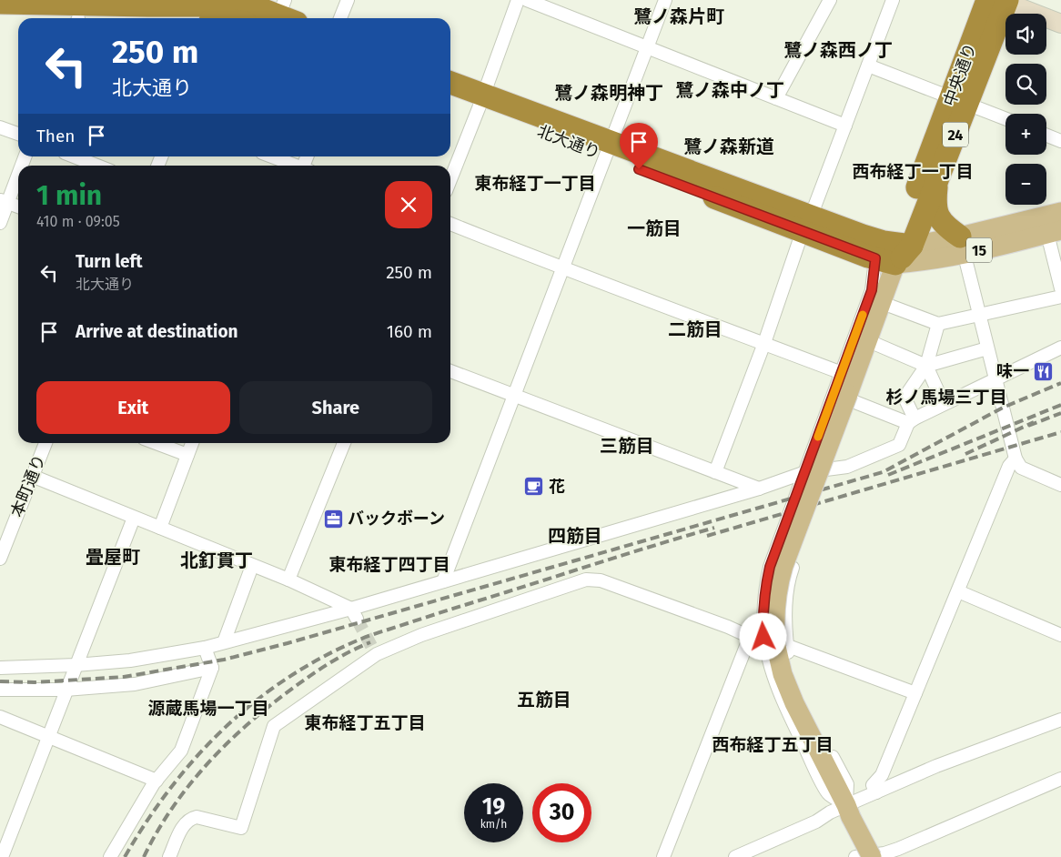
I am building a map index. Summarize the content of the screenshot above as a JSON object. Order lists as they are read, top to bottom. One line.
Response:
{"streets":{"highway":["中央通り","24","北大通り"],"main road":["15"],"street":["本町通り"]},"crossings":[["中央通り","24"],["中央通り","北大通り"],["中央通り","15"],["24","15"],["北大通り","15"]],"districts":["鷺ノ森片町","鷺ノ森西ノ丁","鷺ノ森中ノ丁","鷺ノ森明神丁","鷺ノ森新道","西布経丁一丁目","東布経丁一丁目","一筋目","二筋目","杉ノ馬場三丁目","三筋目","四筋目","畳屋町","北釘貫丁","東布経丁四丁目","五筋目","源蔵馬場一丁目","東布経丁五丁目","西布経丁五丁目"],"places":{"restaurant":["味一"],"cafe":["花"],"office":["バックボーン"]},"page":{"map_buttons":["+","−"],"turn":["250 m","北大通り"],"then":"Then","heading":["1 min","410 m · 09:05"],"list":[{"name":"Turn left","note":"北大通り","value":"250 m"},{"name":"Arrive at destination","value":"160 m"}],"buttons":["Exit","Share"],"speed":"19 km/h","limit":"30"}}
